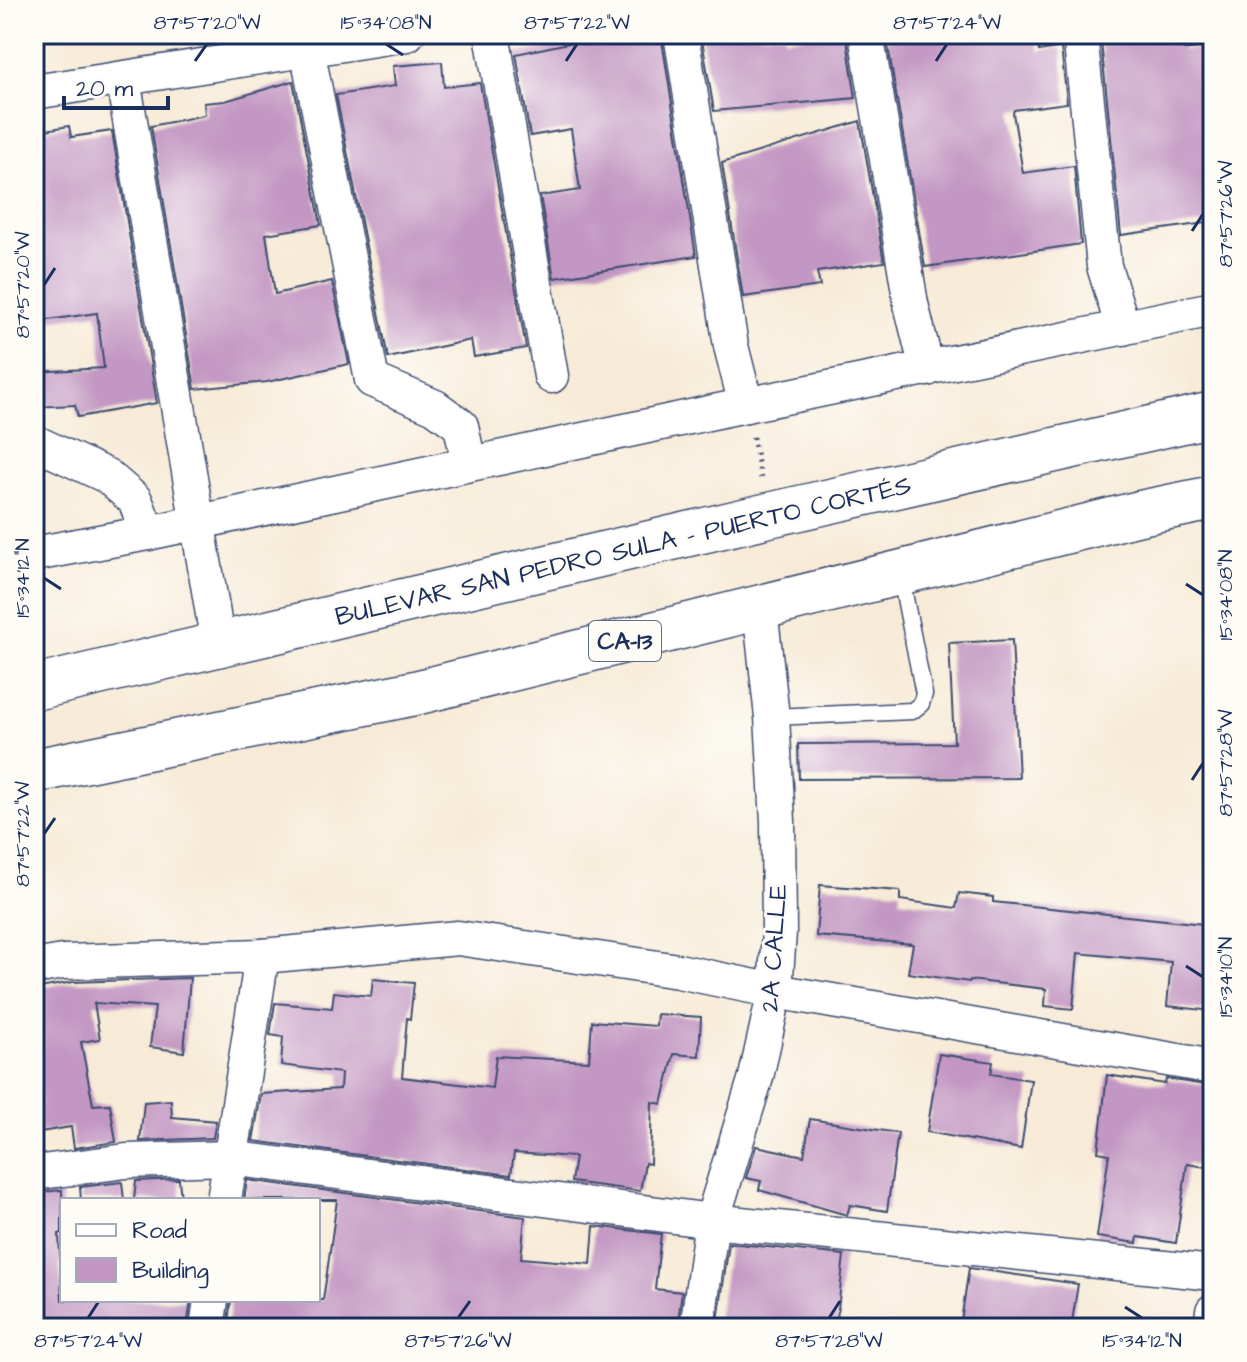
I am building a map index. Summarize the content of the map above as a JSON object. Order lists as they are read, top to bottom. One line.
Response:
{"streets":{"highway":["BULEVAR SAN PEDRO SULA - PUERTO CORTÉS","CA-13"],"street":["2A CALLE"]},"crossings":[["CA-13","2A CALLE"]],"legend":["Road","Building"],"scale_bar":"20 m","coordinates":["87°57'20\"W","15°34'08\"N","87°57'22\"W","87°57'24\"W","87°57'26\"W","15°34'12\"N","87°57'28\"W","15°34'10\"N"]}
